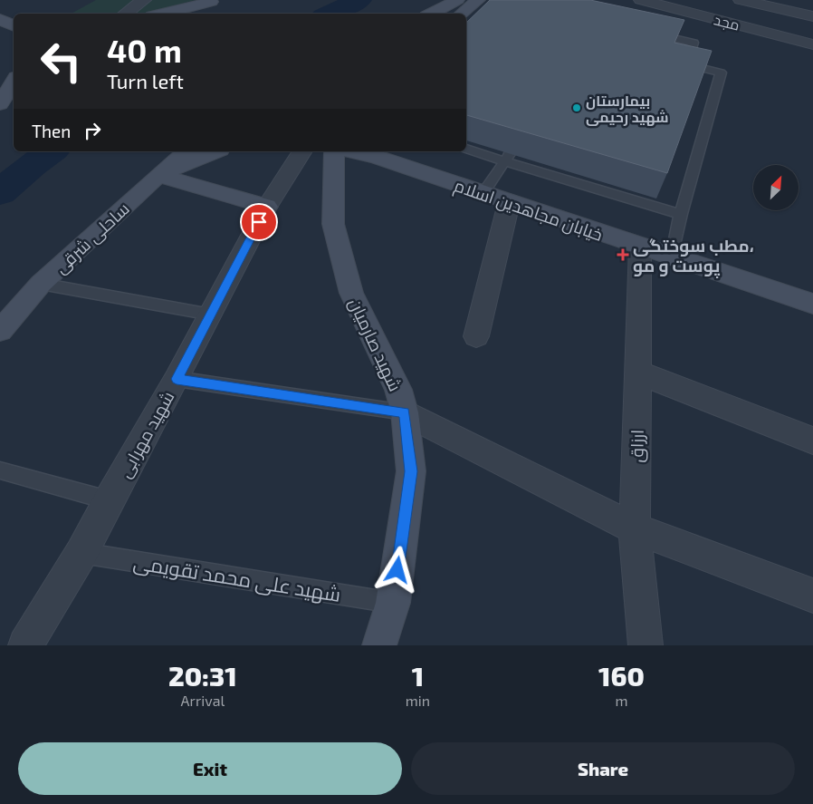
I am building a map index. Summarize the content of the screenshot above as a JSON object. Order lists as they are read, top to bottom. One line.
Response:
{"streets":{"main road":["خیابان مجاهدین اسلام","ساحلی شرقی","شهید صارمیان"],"street":["مجد","شهید مهرابی","ارزاق"],"lane":["شهید علی محمد تقویمی"]},"crossings":[["خیابان مجاهدین اسلام","ارزاق"],["شهید صارمیان","شهید علی محمد تقویمی"],["شهید مهرابی","شهید علی محمد تقویمی"]],"places":{"other":["بیمارستان شهید رحیمی"],"health":["مطب سوختگی، پوست و مو"]},"north":"top right","page":{"turn":["40 m","Turn left"],"then":"Then","eta":["20:31","Arrival","1","min","160","m"],"buttons":["Exit","Share"]}}
